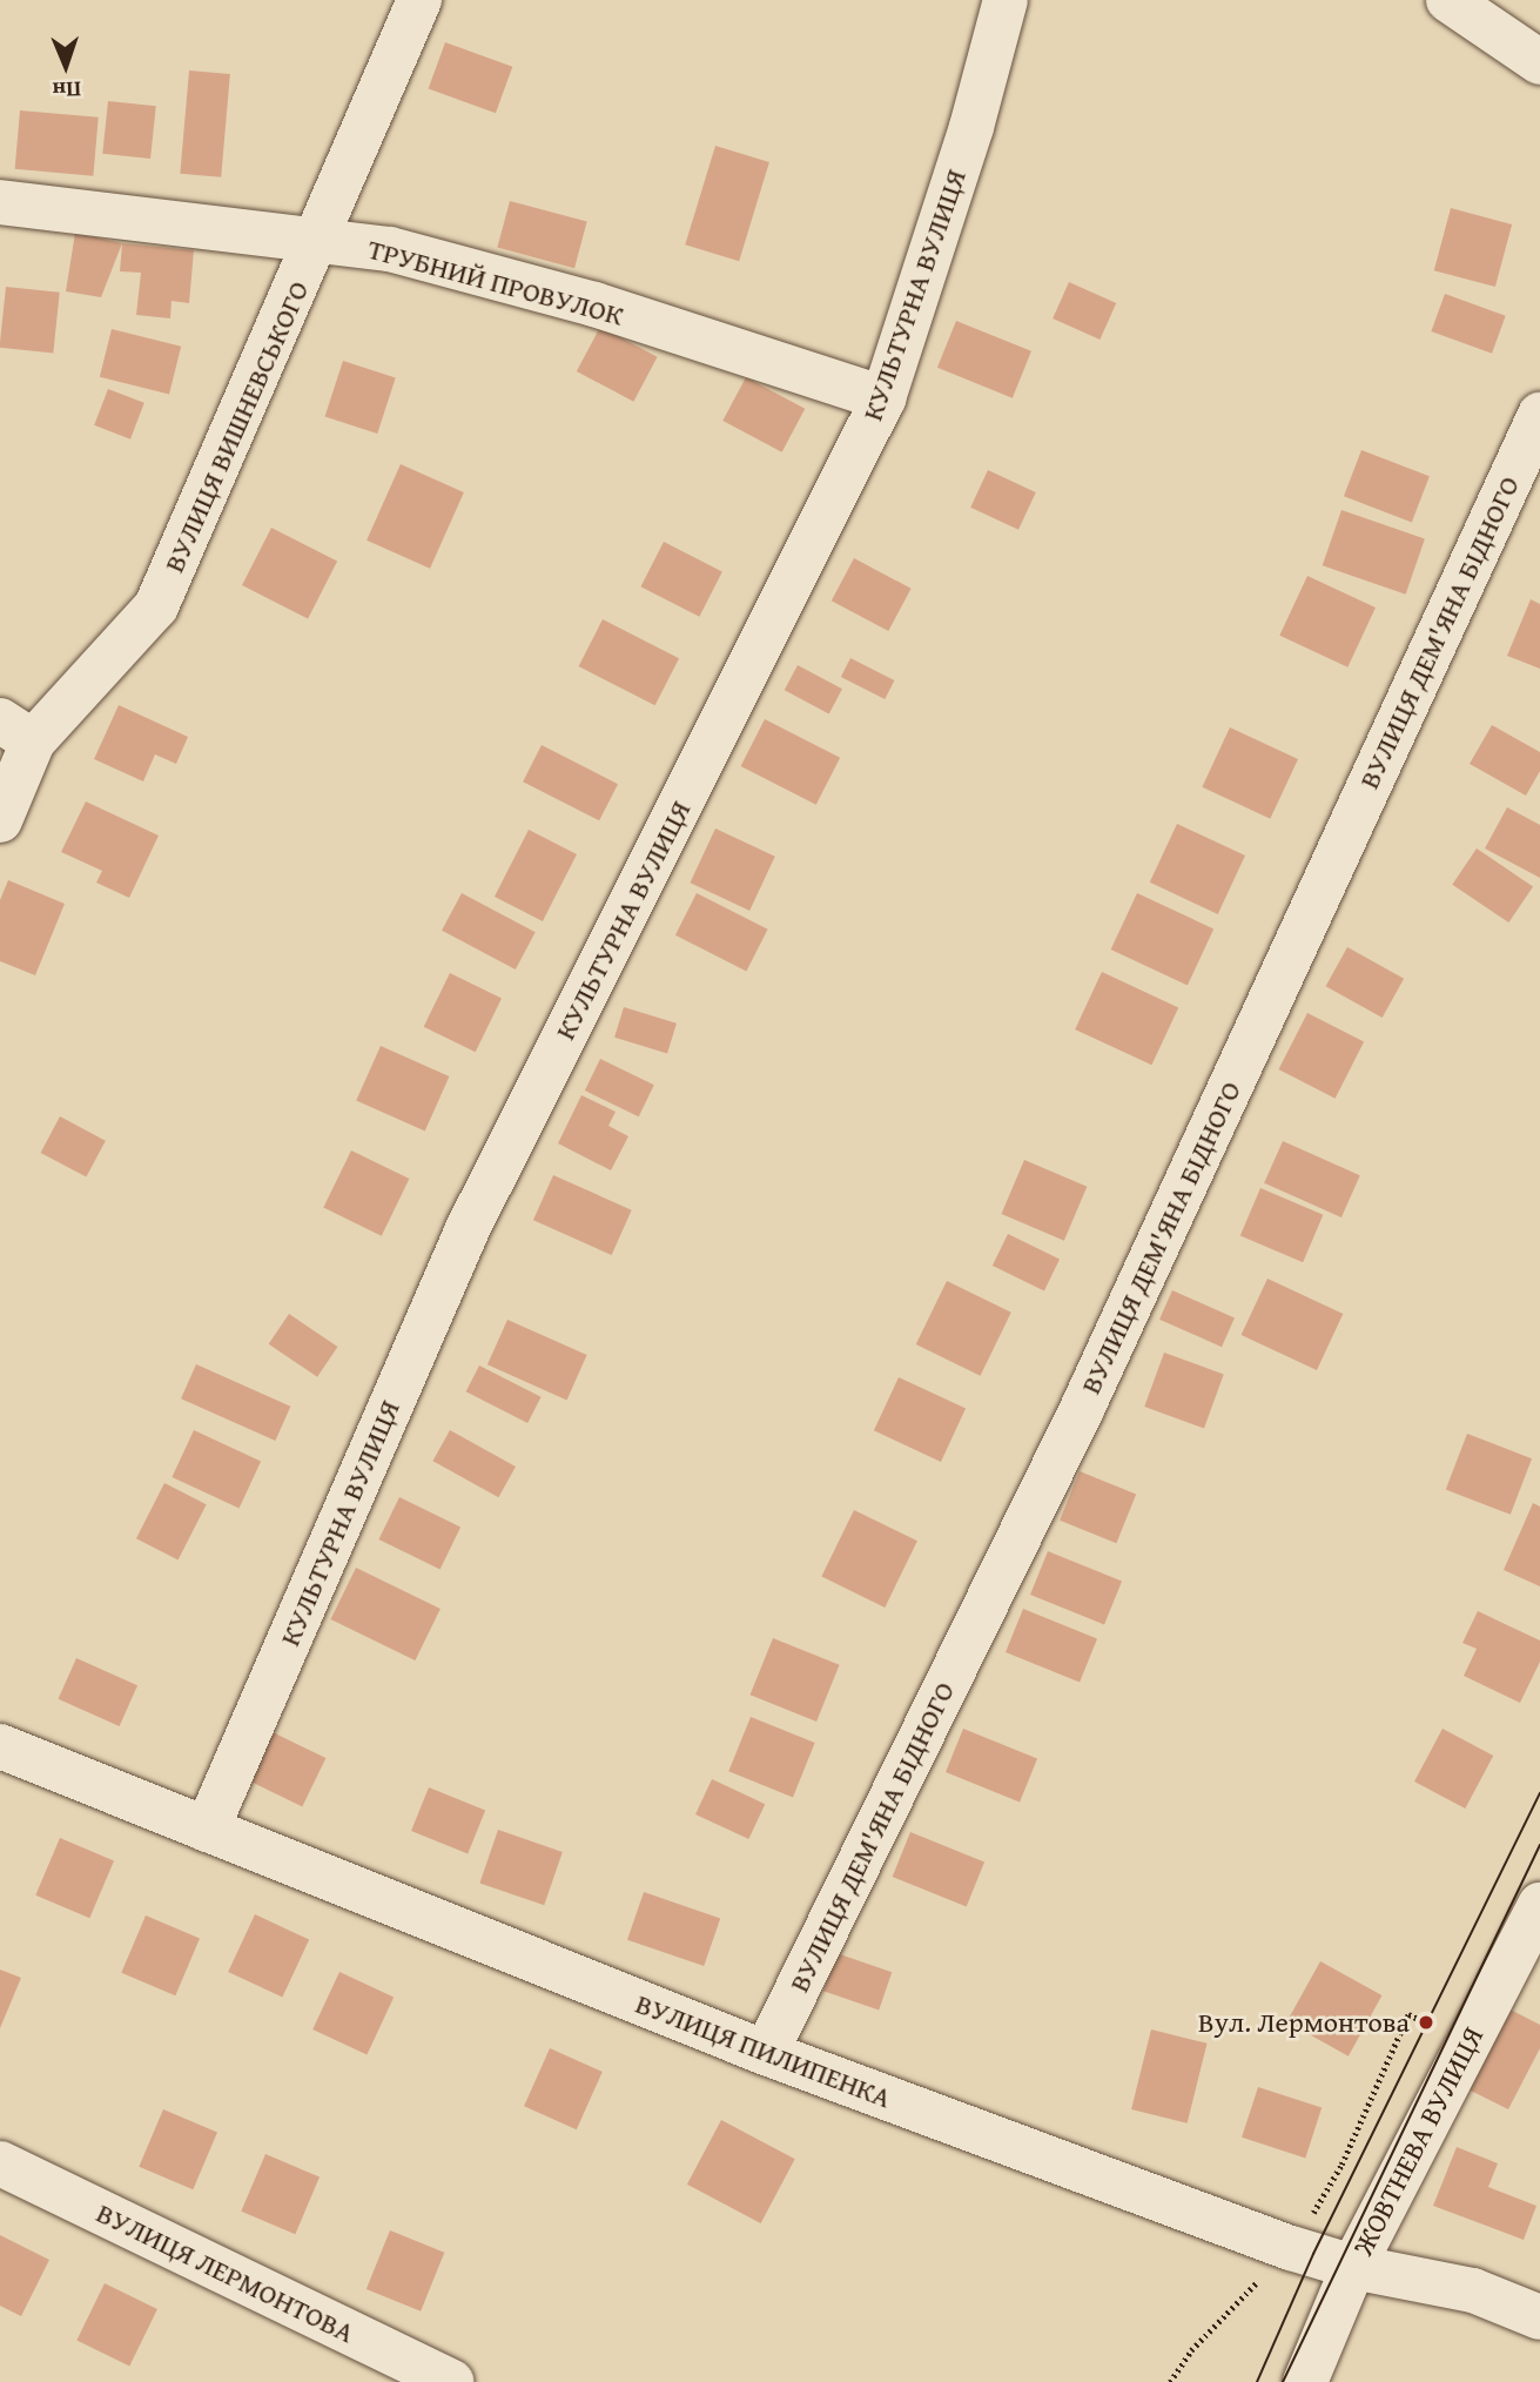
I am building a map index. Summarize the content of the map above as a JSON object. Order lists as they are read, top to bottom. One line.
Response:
{"streets":{"street":["ТРУБНИЙ ПРОВУЛОК","КУЛЬТУРНА ВУЛИЦЯ","ВУЛИЦЯ ВИШНЕВСЬКОГО","ВУЛИЦЯ ДЕМ'ЯНА БІДНОГО","ВУЛИЦЯ ПИЛИПЕНКА","ЖОВТНЕВА ВУЛИЦЯ","ВУЛИЦЯ ЛЕРМОНТОВА"]},"crossings":[["ТРУБНИЙ ПРОВУЛОК","КУЛЬТУРНА ВУЛИЦЯ"],["ТРУБНИЙ ПРОВУЛОК","ВУЛИЦЯ ВИШНЕВСЬКОГО"],["КУЛЬТУРНА ВУЛИЦЯ","ВУЛИЦЯ ПИЛИПЕНКА"],["ВУЛИЦЯ ДЕМ'ЯНА БІДНОГО","ВУЛИЦЯ ПИЛИПЕНКА"],["ВУЛИЦЯ ПИЛИПЕНКА","ЖОВТНЕВА ВУЛИЦЯ"]],"places":["Вул. Лермонтова"],"north":"bottom"}
